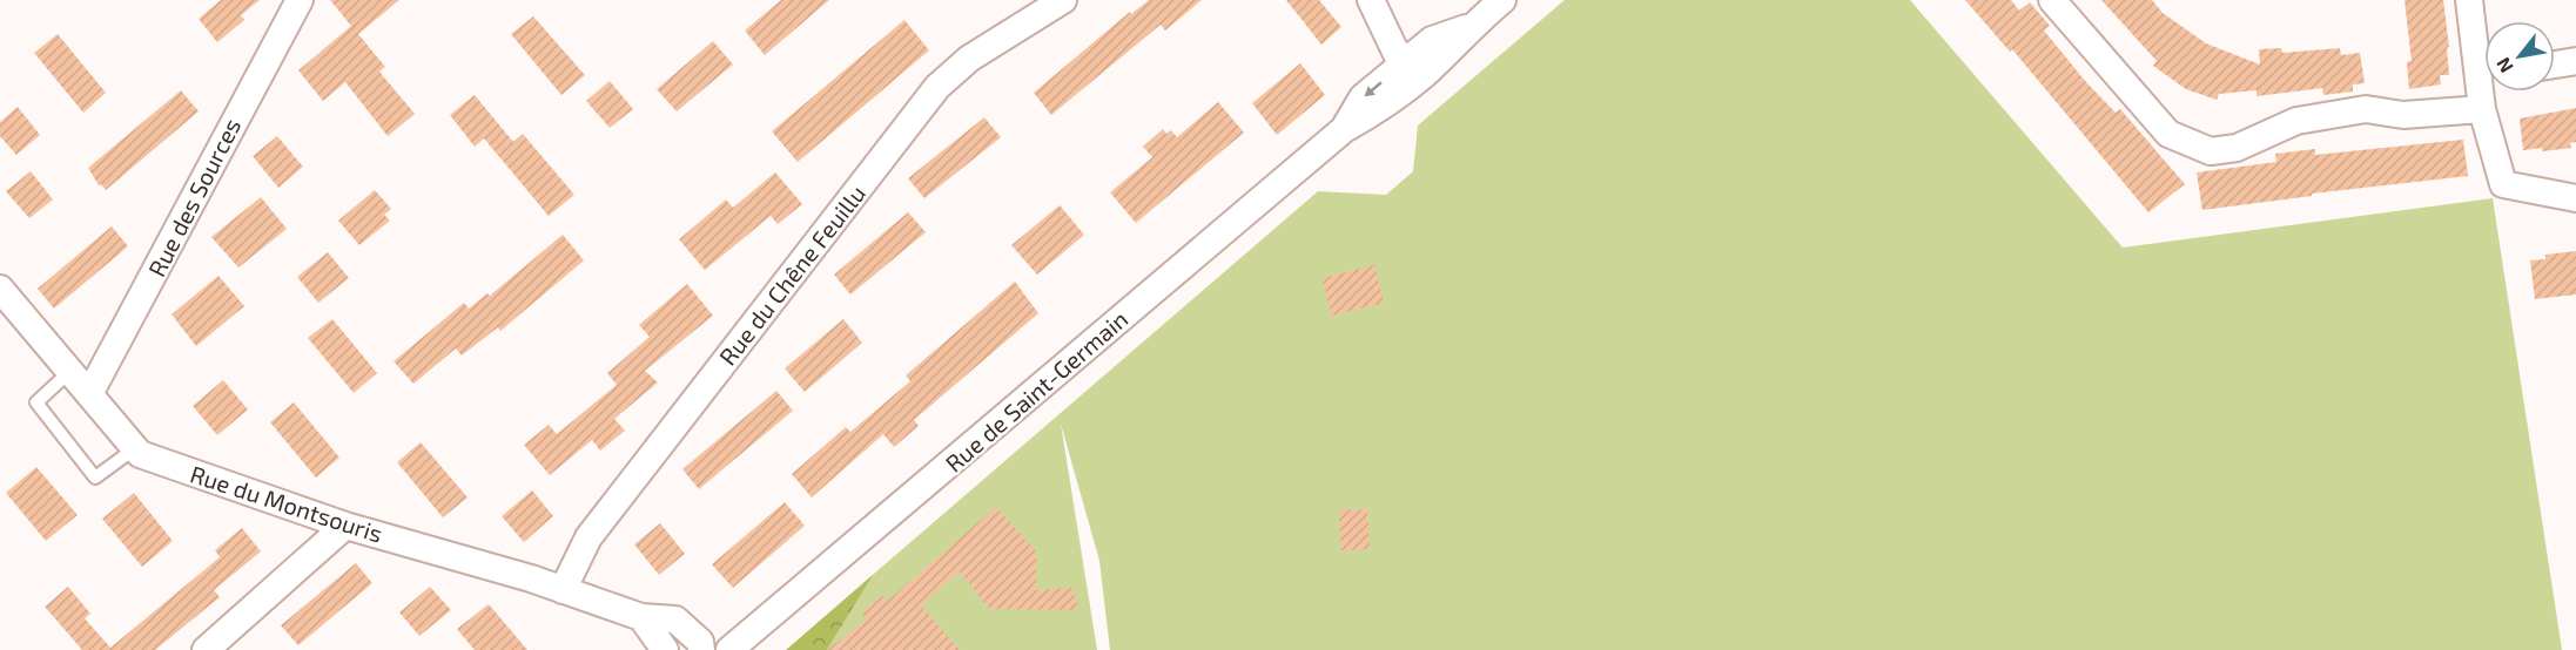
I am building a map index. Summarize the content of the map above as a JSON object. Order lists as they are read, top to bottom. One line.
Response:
{"streets":{"street":["Rue des Sources","Rue du Chêne Feuillu","Rue de Saint-Germain","Rue du Montsouris"]},"crossings":[["Rue des Sources","Rue du Montsouris"],["Rue du Chêne Feuillu","Rue du Montsouris"]],"north":"bottom left"}
